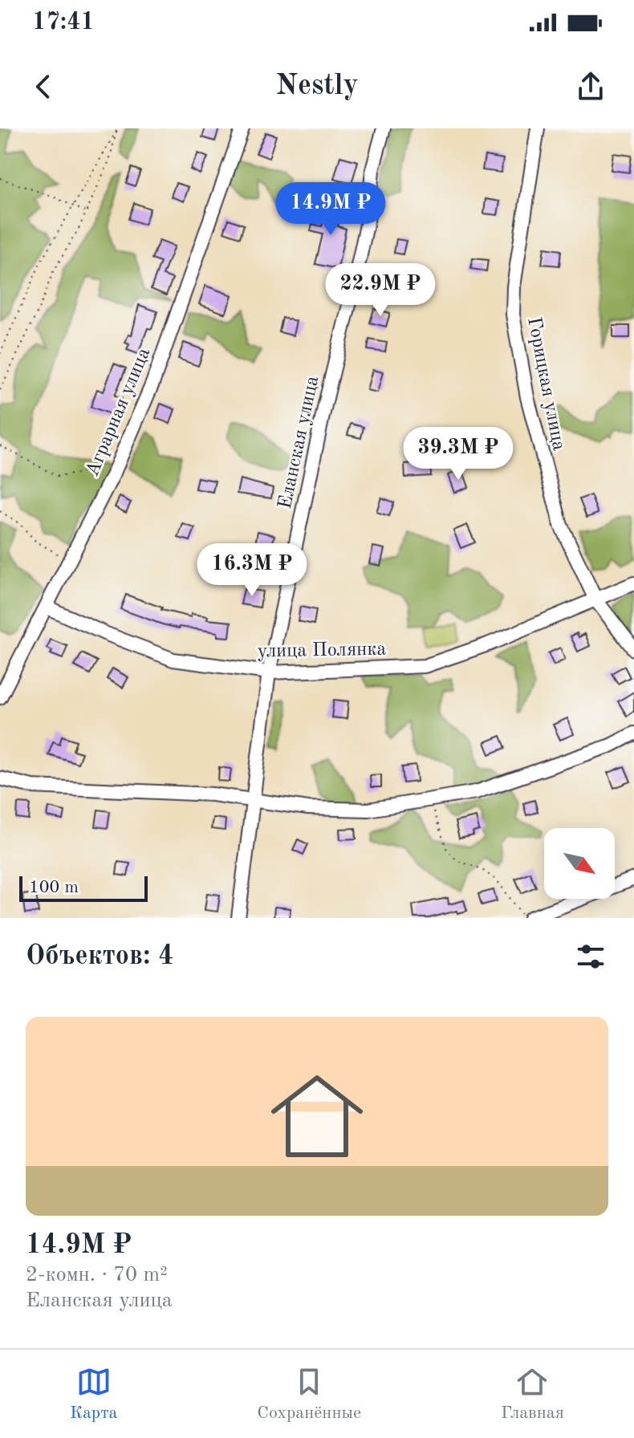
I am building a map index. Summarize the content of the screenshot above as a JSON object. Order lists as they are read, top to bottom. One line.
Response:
{"streets":{"street":["Горицкая улица","Аграрная улица","Еланская улица","улица Полянка"]},"crossings":[["Горицкая улица","улица Полянка"],["Аграрная улица","улица Полянка"],["Еланская улица","улица Полянка"]],"scale_bar":"100 m","north":"bottom right","page":{"status":"17:41","header":"Nestly","price":["14.9M ₽","22.9M ₽","39.3M ₽","16.3M ₽"],"scale":"100 m","heading":"Объектов: 4","list":[{"name":"14.9M ₽","note":"2-комн. · 70 m² · Еланская улица"}],"tabs":["Карта","Сохранённые","Главная"]}}
